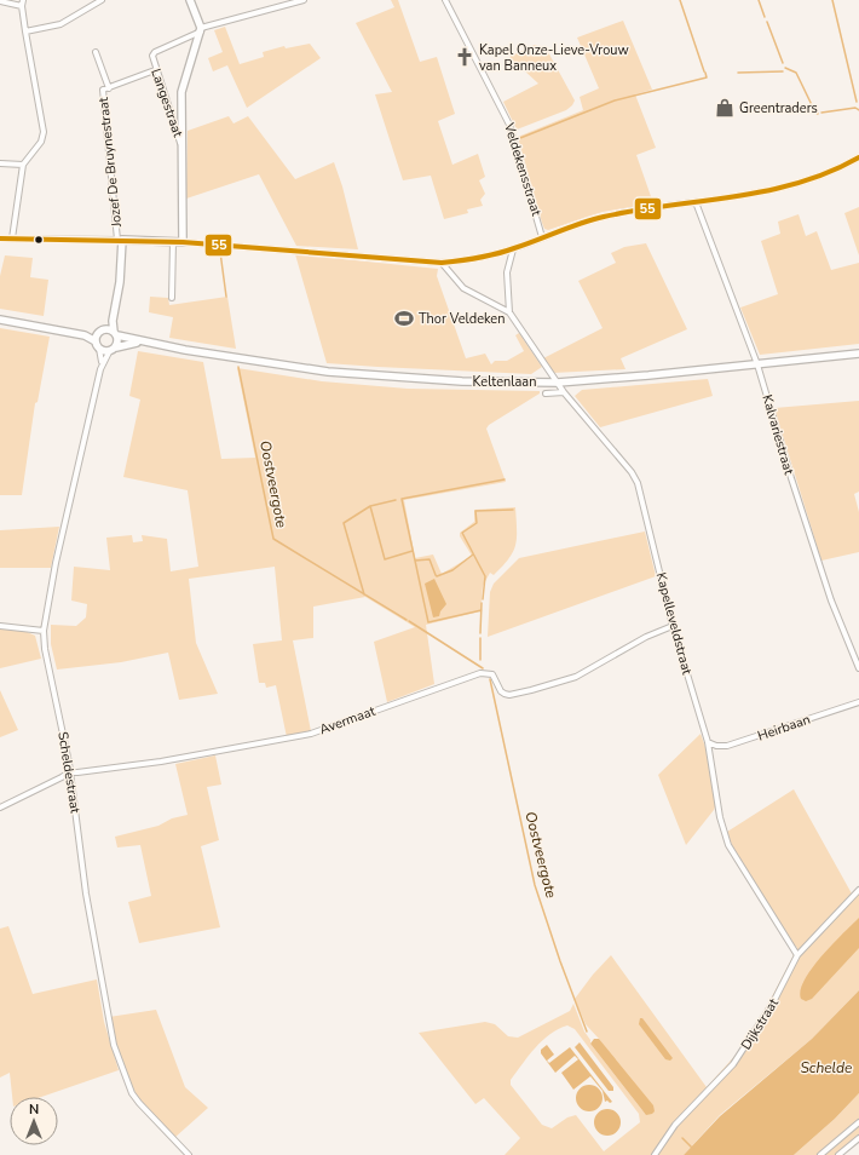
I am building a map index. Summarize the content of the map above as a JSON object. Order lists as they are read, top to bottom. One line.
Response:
{"streets":{"main road":["Langestraat","Keltenlaan"],"street":["Jozef De Bruynestraat","Veldekensstraat","Kalvariestraat","Kapelleveldstraat","Avermaat","Heirbaan","Scheldestraat","Dijkstraat"]},"crossings":[["Langestraat","Jozef De Bruynestraat"],["Keltenlaan","Kalvariestraat"],["Keltenlaan","Kapelleveldstraat"],["Keltenlaan","Scheldestraat"],["Kapelleveldstraat","Avermaat"],["Kapelleveldstraat","Heirbaan"],["Kapelleveldstraat","Dijkstraat"],["Avermaat","Scheldestraat"]],"water":["Oostveergote","Schelde"],"places":{"church":["Kapel Onze-Lieve-Vrouw van Banneux"],"shop":["Greentraders"],"sports":["Thor Veldeken"]},"lines":["transit line 55"],"north":"top"}
